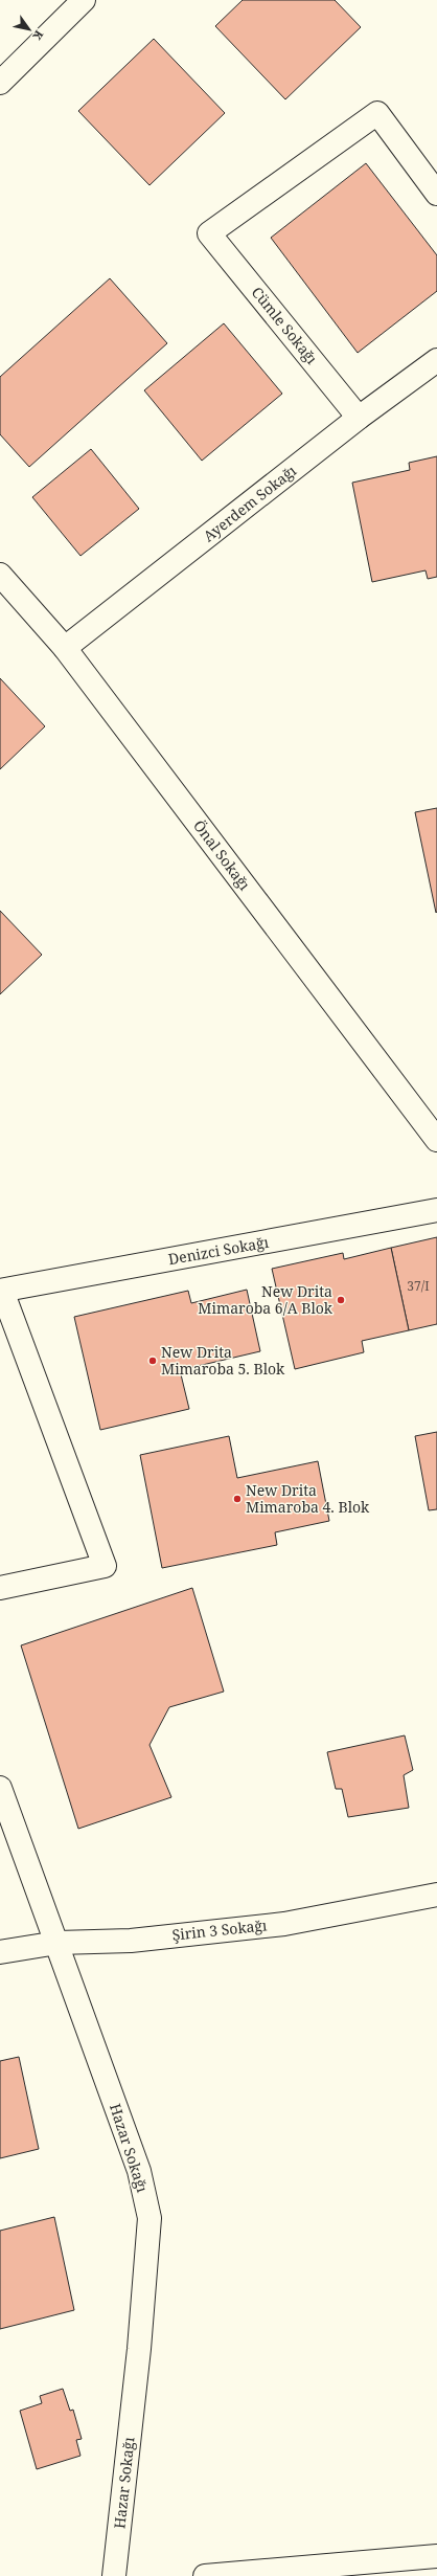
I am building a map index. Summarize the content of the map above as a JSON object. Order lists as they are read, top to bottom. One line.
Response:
{"streets":{"street":["Cümle Sokağı","Ayerdem Sokağı","Önal Sokağı","Denizci Sokağı","Şirin 3 Sokağı","Hazar Sokağı"]},"crossings":[["Cümle Sokağı","Ayerdem Sokağı"],["Ayerdem Sokağı","Önal Sokağı"],["Şirin 3 Sokağı","Hazar Sokağı"]],"places":["New Drita Mimaroba 6/A Blok","New Drita Mimaroba 5. Blok","New Drita Mimaroba 4. Blok"],"house_numbers":["37/I"],"north":"bottom right"}
